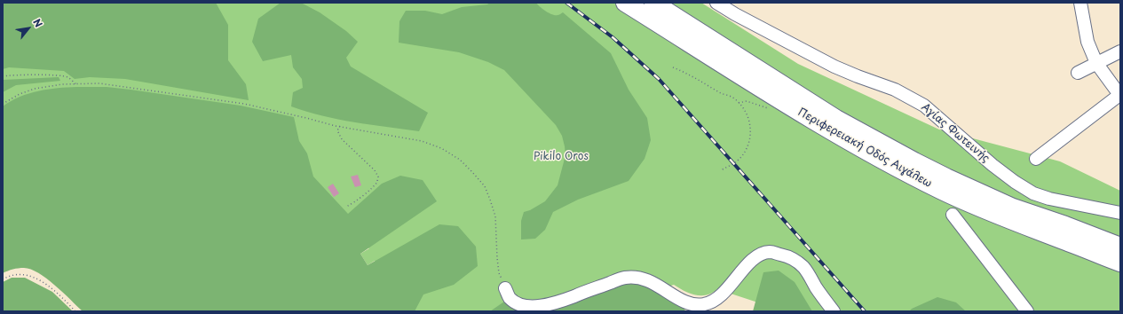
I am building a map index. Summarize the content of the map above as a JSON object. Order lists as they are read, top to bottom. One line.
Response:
{"streets":{"highway":["Περιφερειακή Οδός Αιγάλεω"],"street":["Αγίας Φωτεινής"]},"parks":["Pikilo Oros"],"north":"top right"}
